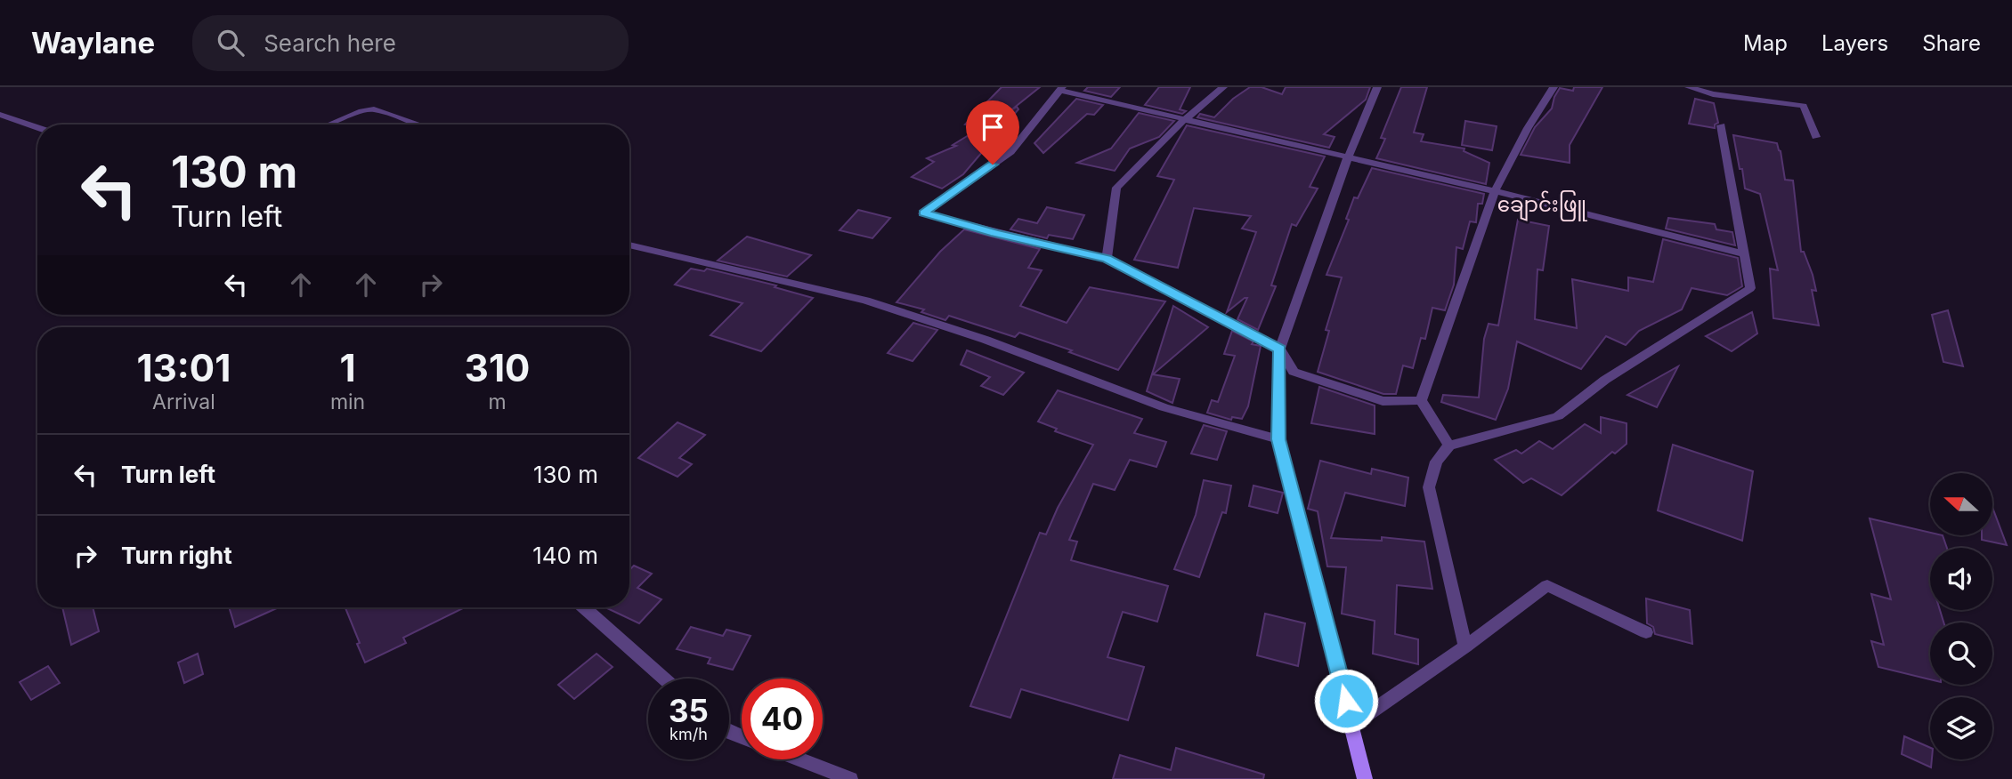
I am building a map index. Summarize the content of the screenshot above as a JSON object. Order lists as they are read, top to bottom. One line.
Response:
{"districts":["ချောင်းဖြူ"],"north":"left","page":{"header":"Waylane","search":"Search here","nav":["Map","Layers","Share"],"turn":["130 m","Turn left"],"eta":["13:01","Arrival","1","min","310","m"],"list":[{"name":"Turn left","value":"130 m"},{"name":"Turn right","value":"140 m"}],"speed":"35 km/h","limit":"40"}}
